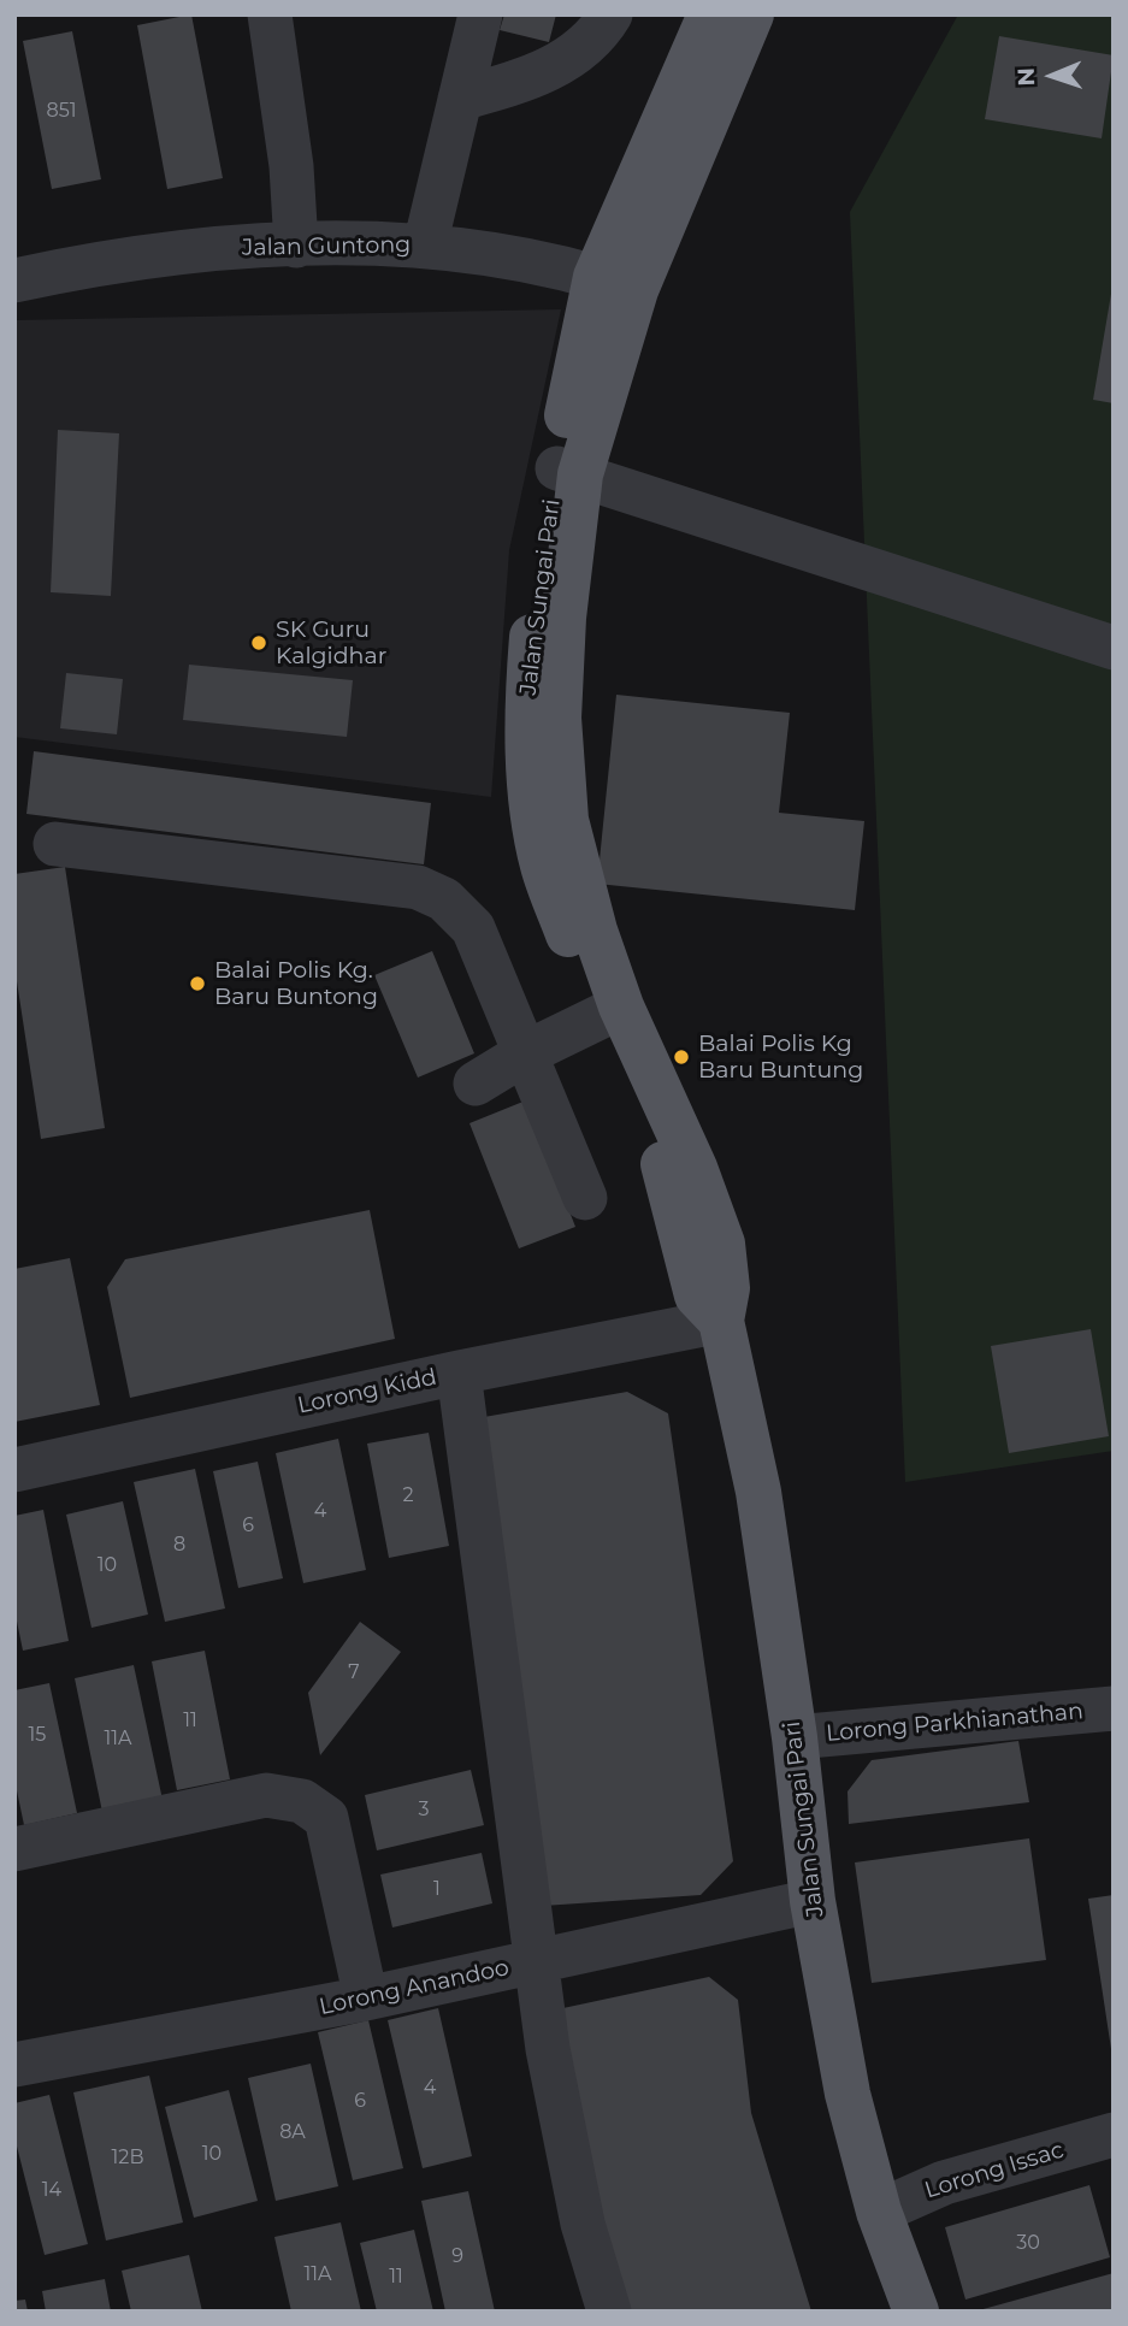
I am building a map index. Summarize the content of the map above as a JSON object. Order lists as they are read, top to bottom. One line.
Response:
{"streets":{"main road":["Jalan Sungai Pari"],"street":["Jalan Guntong","Lorong Kidd","Lorong Parkhianathan","Lorong Anandoo","Lorong Issac"]},"crossings":[["Jalan Guntong","Jalan Sungai Pari"],["Jalan Sungai Pari","Lorong Kidd"],["Jalan Sungai Pari","Lorong Parkhianathan"],["Jalan Sungai Pari","Lorong Anandoo"],["Jalan Sungai Pari","Lorong Issac"]],"places":["SK Guru Kalgidhar","Balai Polis Kg. Baru Buntong","Balai Polis Kg Baru Buntung"],"house_numbers":["851","2","4","6","8","10","7","11","15","11A","3","1","4","6","8A","10","12B","14","30","9","11A","11"],"north":"left"}
